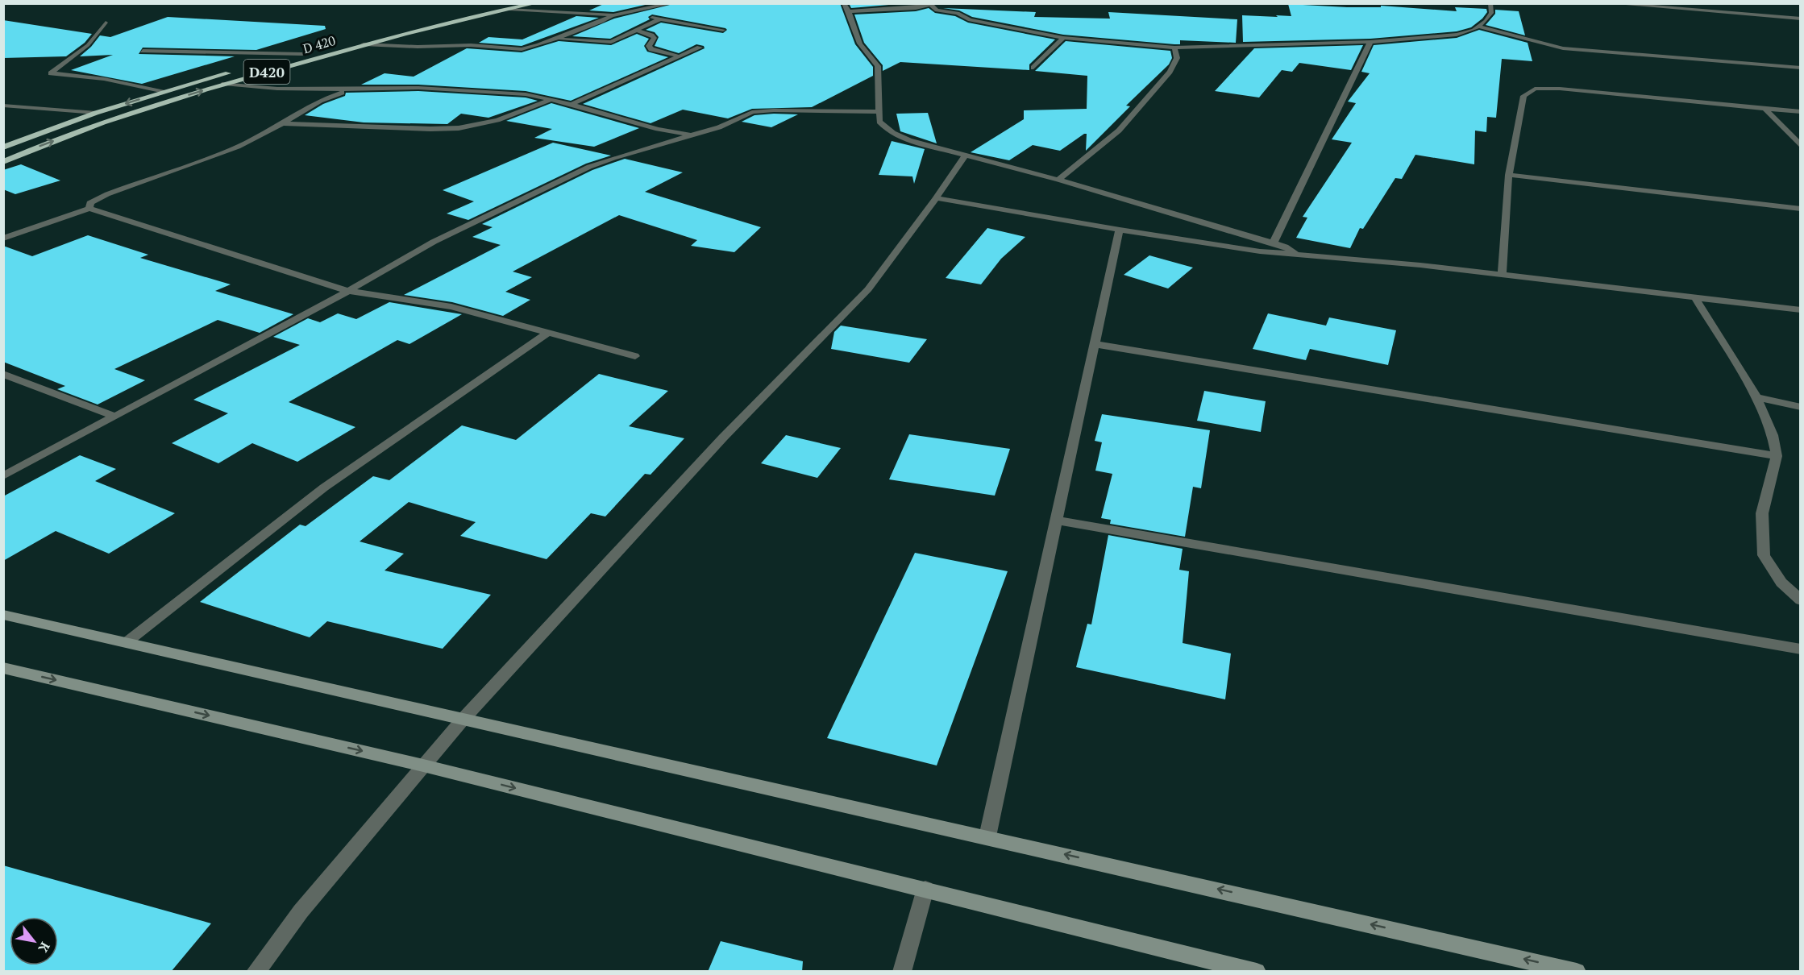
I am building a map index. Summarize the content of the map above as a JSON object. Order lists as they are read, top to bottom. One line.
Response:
{"streets":{"highway":["D 420","D420"]},"crossings":[["D 420","D420"]],"north":"bottom right"}
